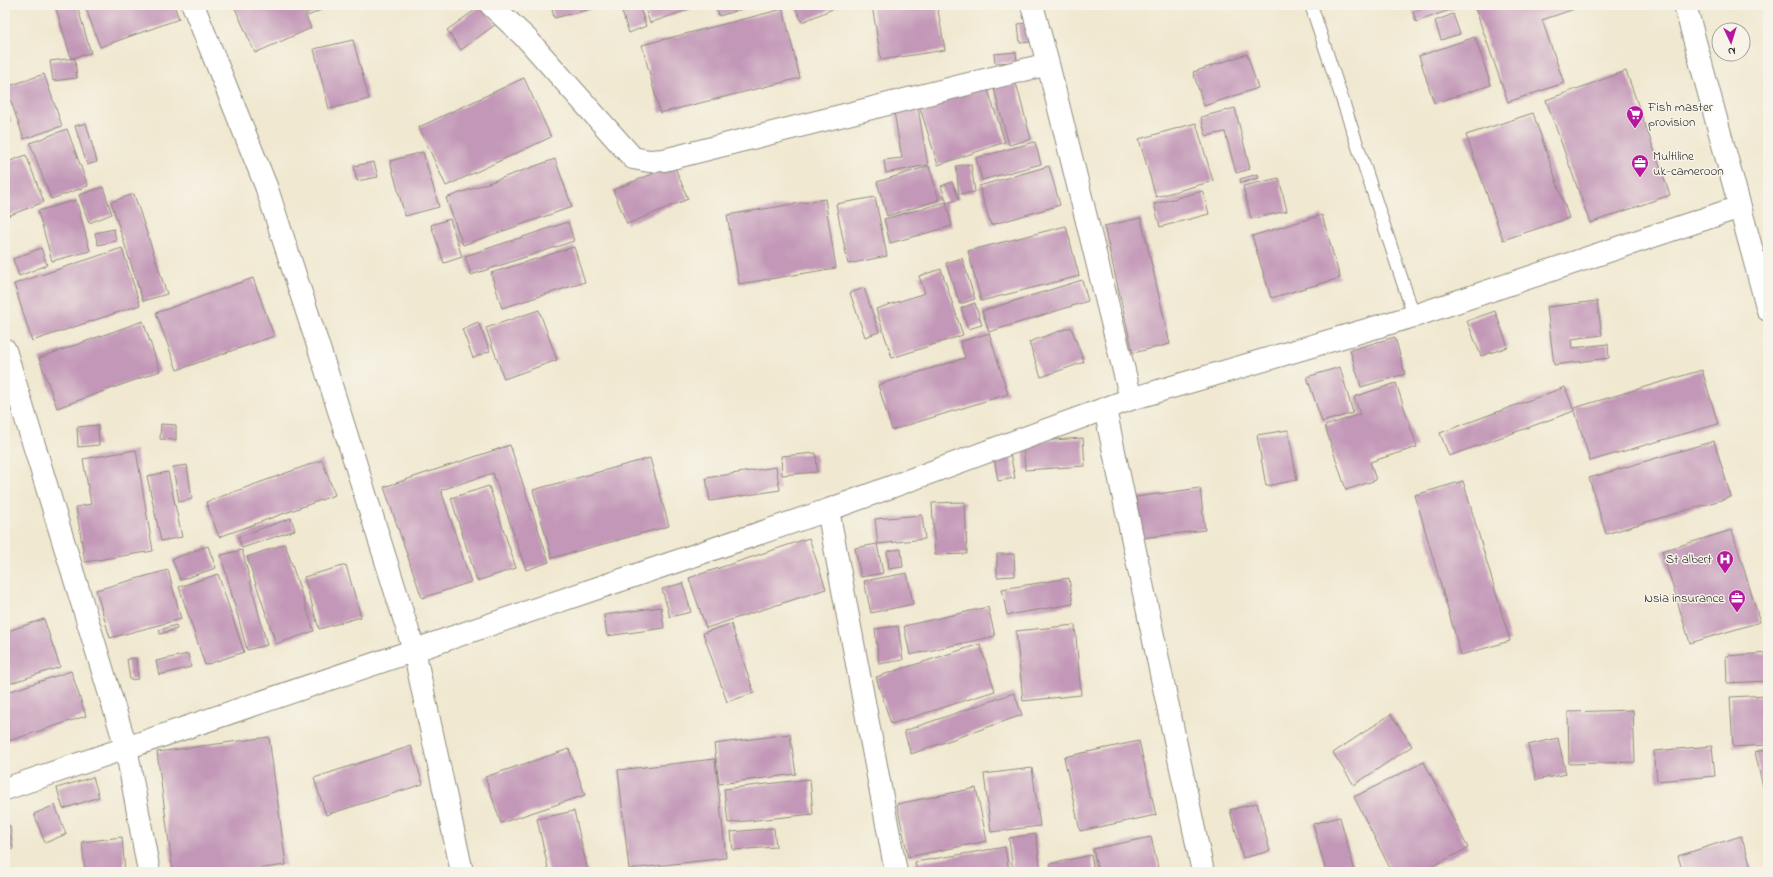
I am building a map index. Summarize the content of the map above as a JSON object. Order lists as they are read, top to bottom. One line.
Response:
{"places":{"supermarket":["Fish master provision"],"office":["Multiline uk-cameroon","Nsia insurance"],"hospital":["St albert"]},"north":"bottom"}
